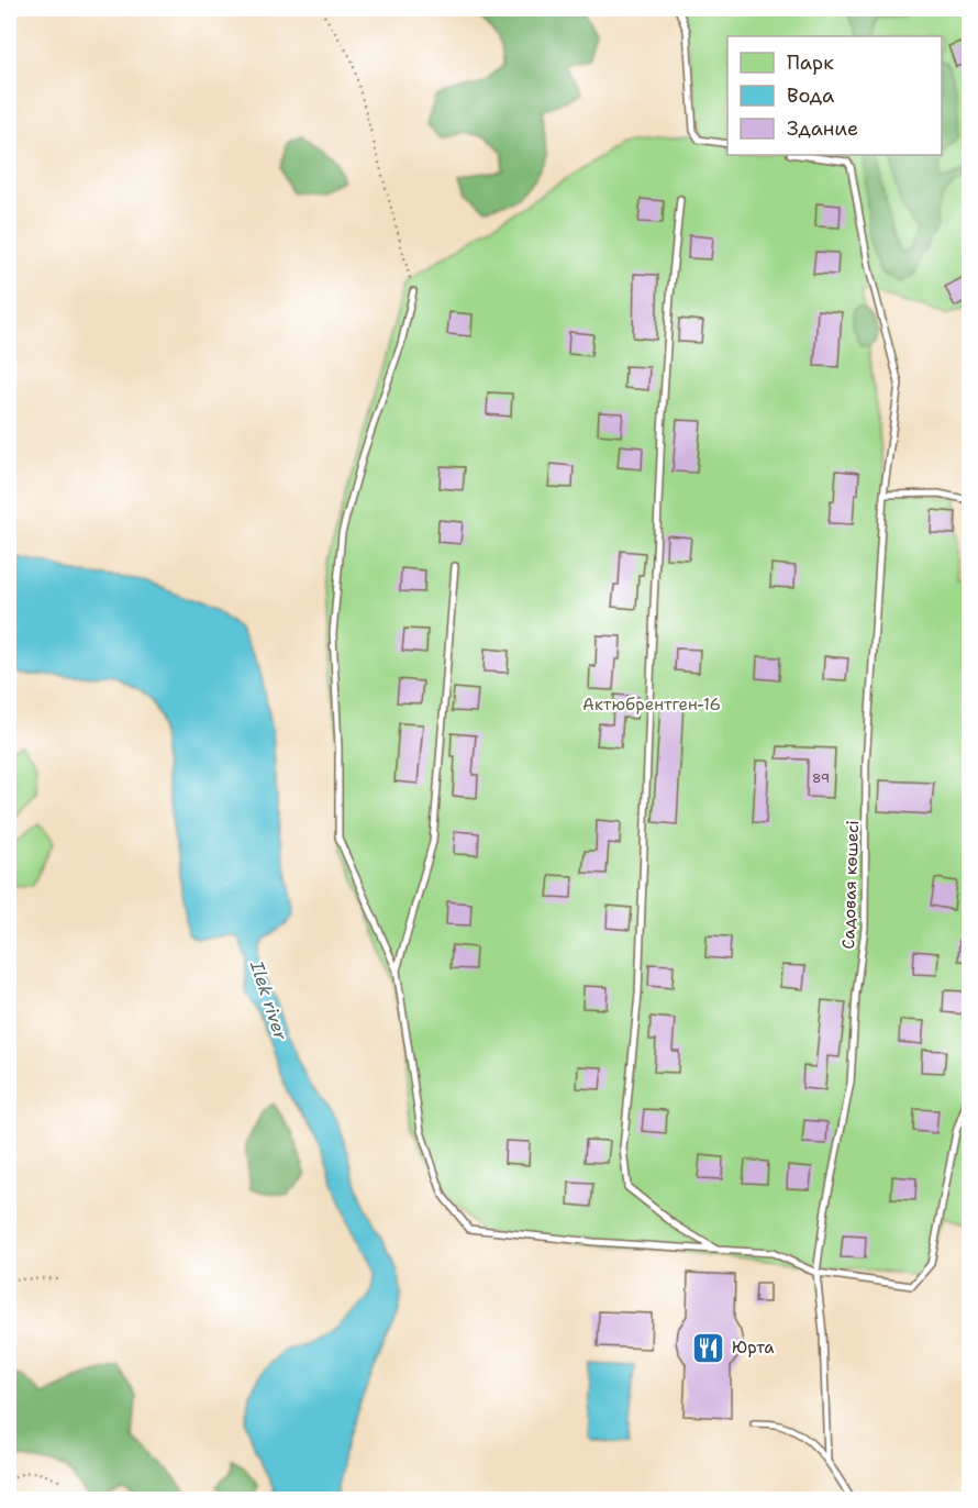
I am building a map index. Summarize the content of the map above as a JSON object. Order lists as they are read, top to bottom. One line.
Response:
{"streets":{"lane":["Садовая көшесі"]},"water":["Ilek river"],"parks":["Актюбрентген-16"],"places":{"restaurant":["Юрта"]},"house_numbers":["89"],"legend":["Парк","Вода","Здание"]}
